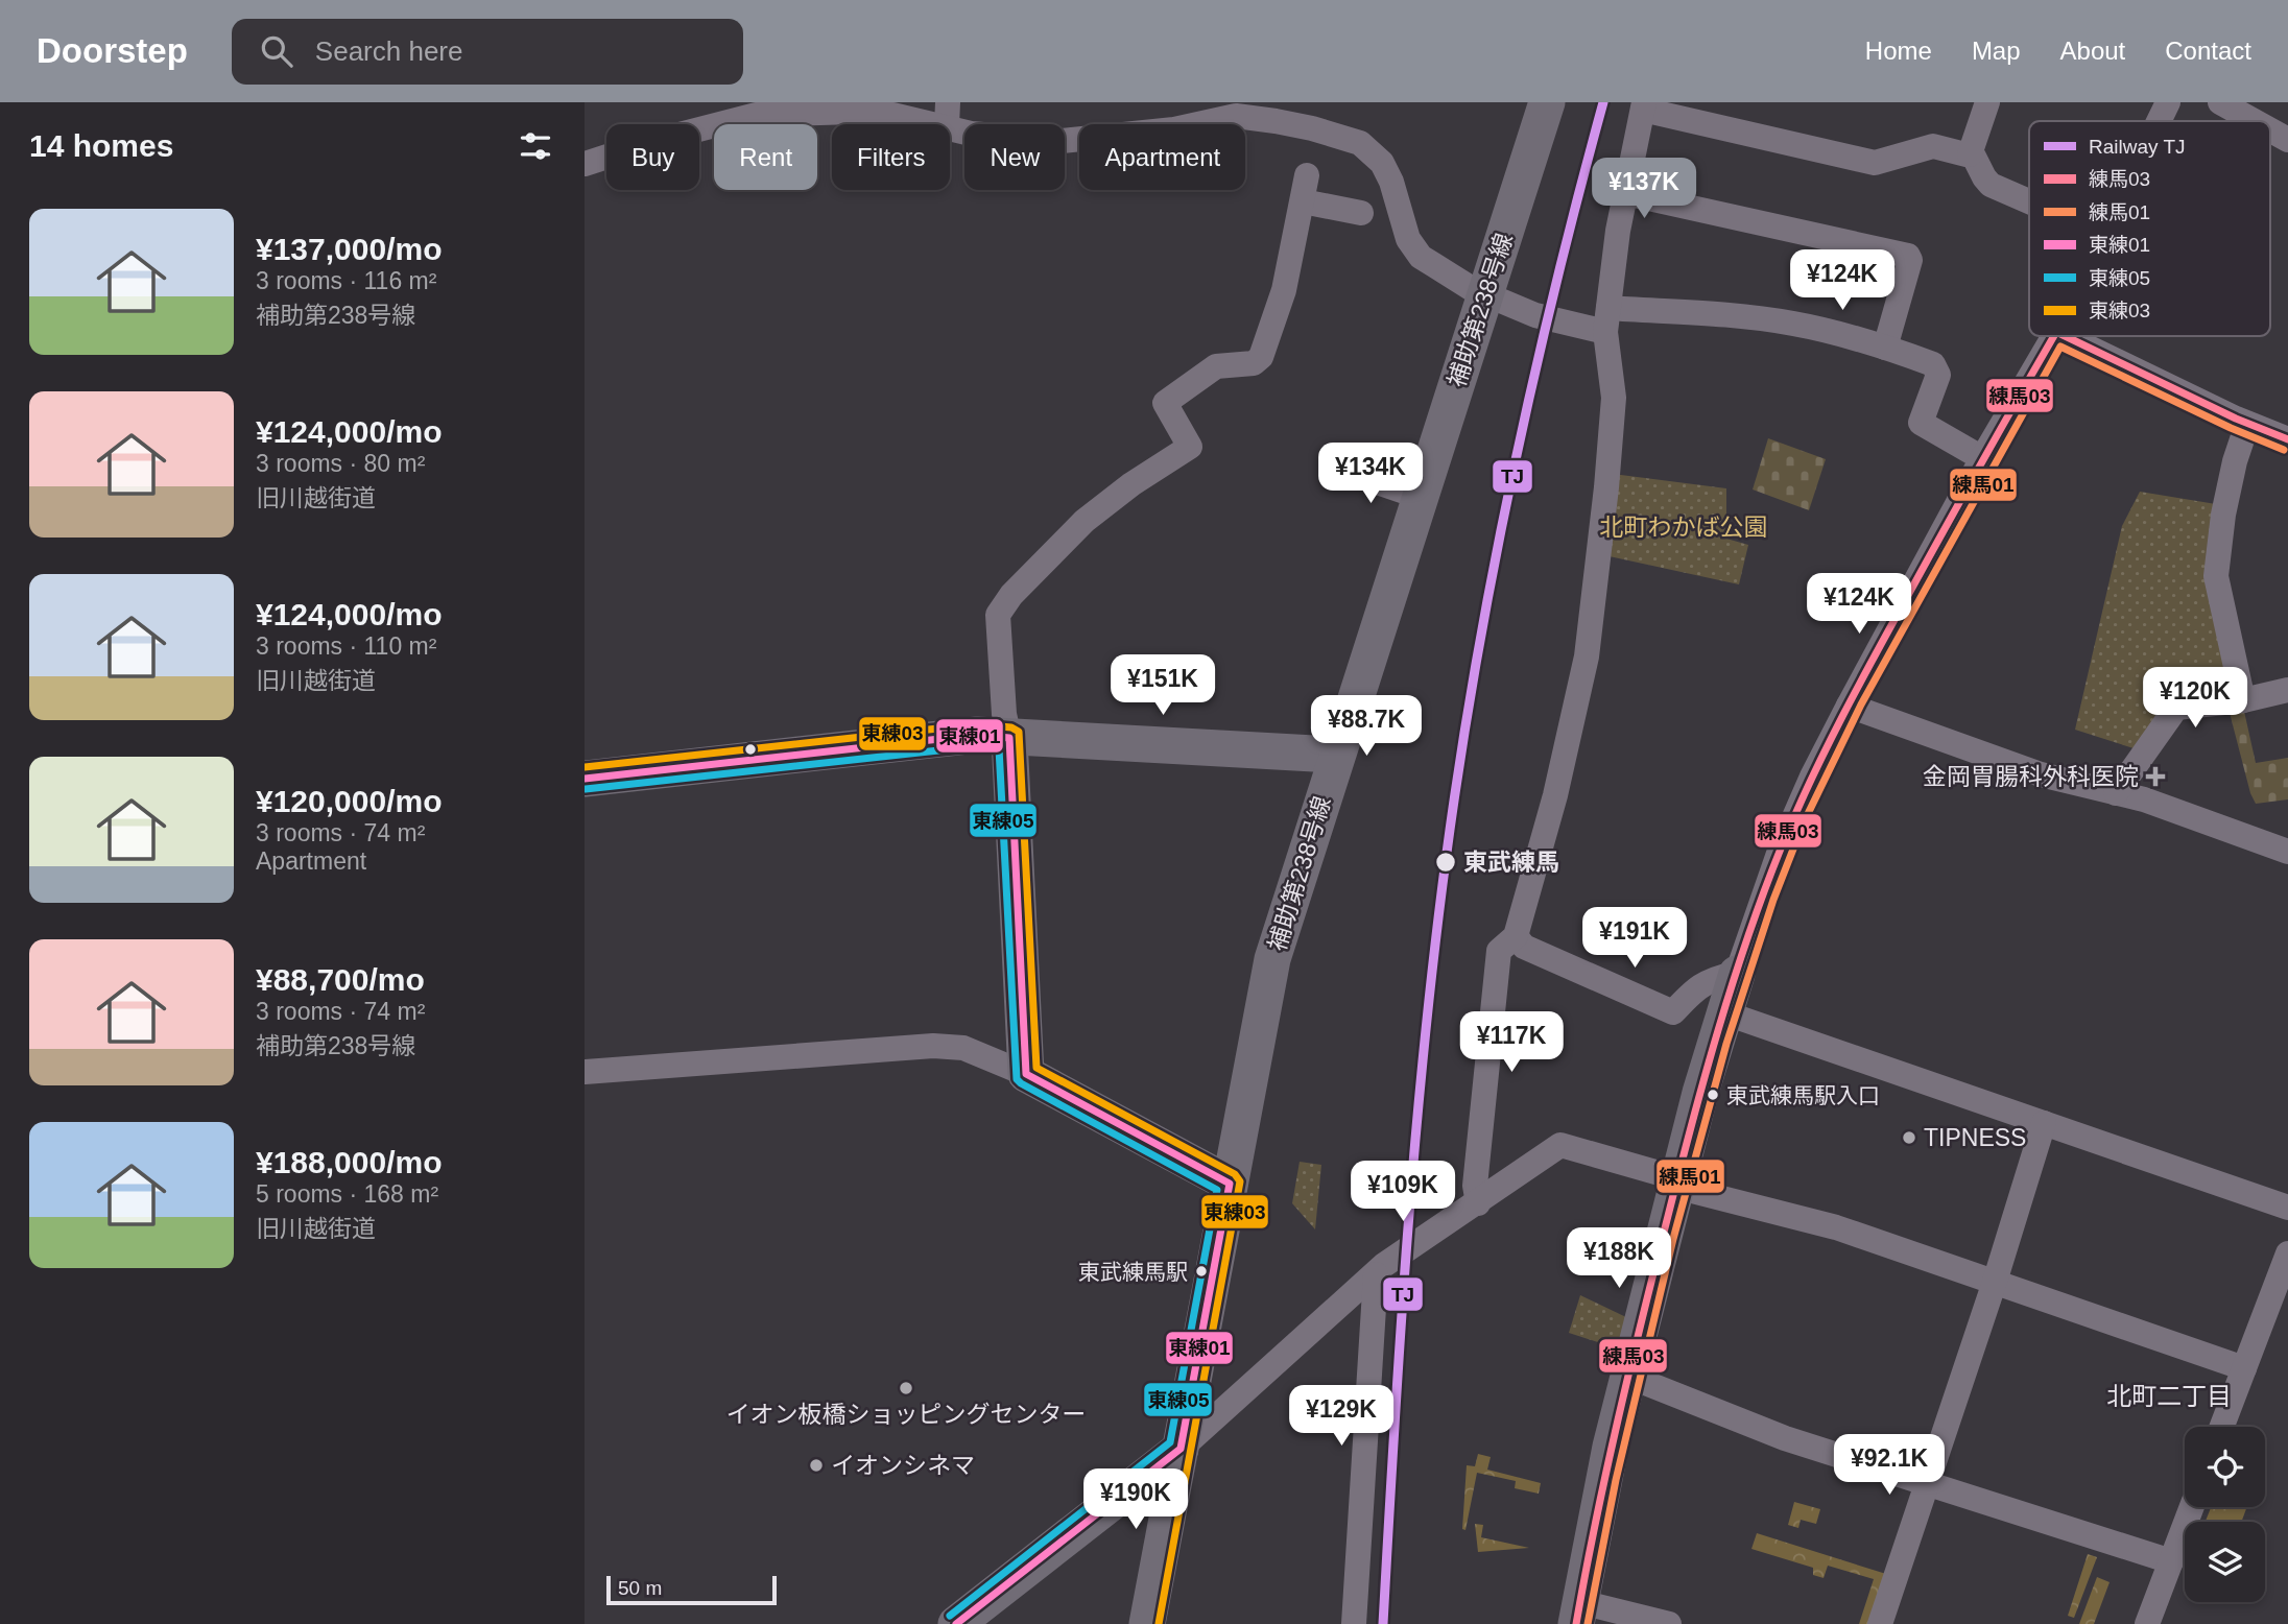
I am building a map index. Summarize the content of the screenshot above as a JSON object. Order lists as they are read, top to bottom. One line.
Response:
{"streets":{"street":["補助第238号線"]},"districts":["北町二丁目"],"parks":["北町わかば公園"],"places":{"health":["金岡胃腸科外科医院"],"other":["東武練馬","東武練馬駅入口","TIPNESS","東武練馬駅","イオン板橋ショッピングセンター","イオンシネマ"]},"lines":["rail line TJ","transit line 練馬03","transit line 練馬01","transit line 東練03","transit line 東練01","transit line 東練05"],"legend":["Railway TJ","練馬03","練馬01","東練01","東練05","東練03"],"scale_bar":"50 m","page":{"header":"Doorstep","search":"Search here","nav":["Home","Map","About","Contact"],"heading":"14 homes","chip":["Buy","Rent","Filters","New","Apartment"],"price":["¥137K","¥124K","¥134K","¥124K","¥151K","¥120K","¥88.7K","¥191K","¥117K","¥109K","¥188K","¥129K","¥92.1K","¥190K"],"list":[{"name":"¥137,000/mo","note":"3 rooms · 116 m² · 補助第238号線"},{"name":"¥124,000/mo","note":"3 rooms · 80 m² · 旧川越街道"},{"name":"¥124,000/mo","note":"3 rooms · 110 m² · 旧川越街道"},{"name":"¥120,000/mo","note":"3 rooms · 74 m² · Apartment"},{"name":"¥88,700/mo","note":"3 rooms · 74 m² · 補助第238号線"},{"name":"¥188,000/mo","note":"5 rooms · 168 m² · 旧川越街道"}],"scale":"50 m"}}
